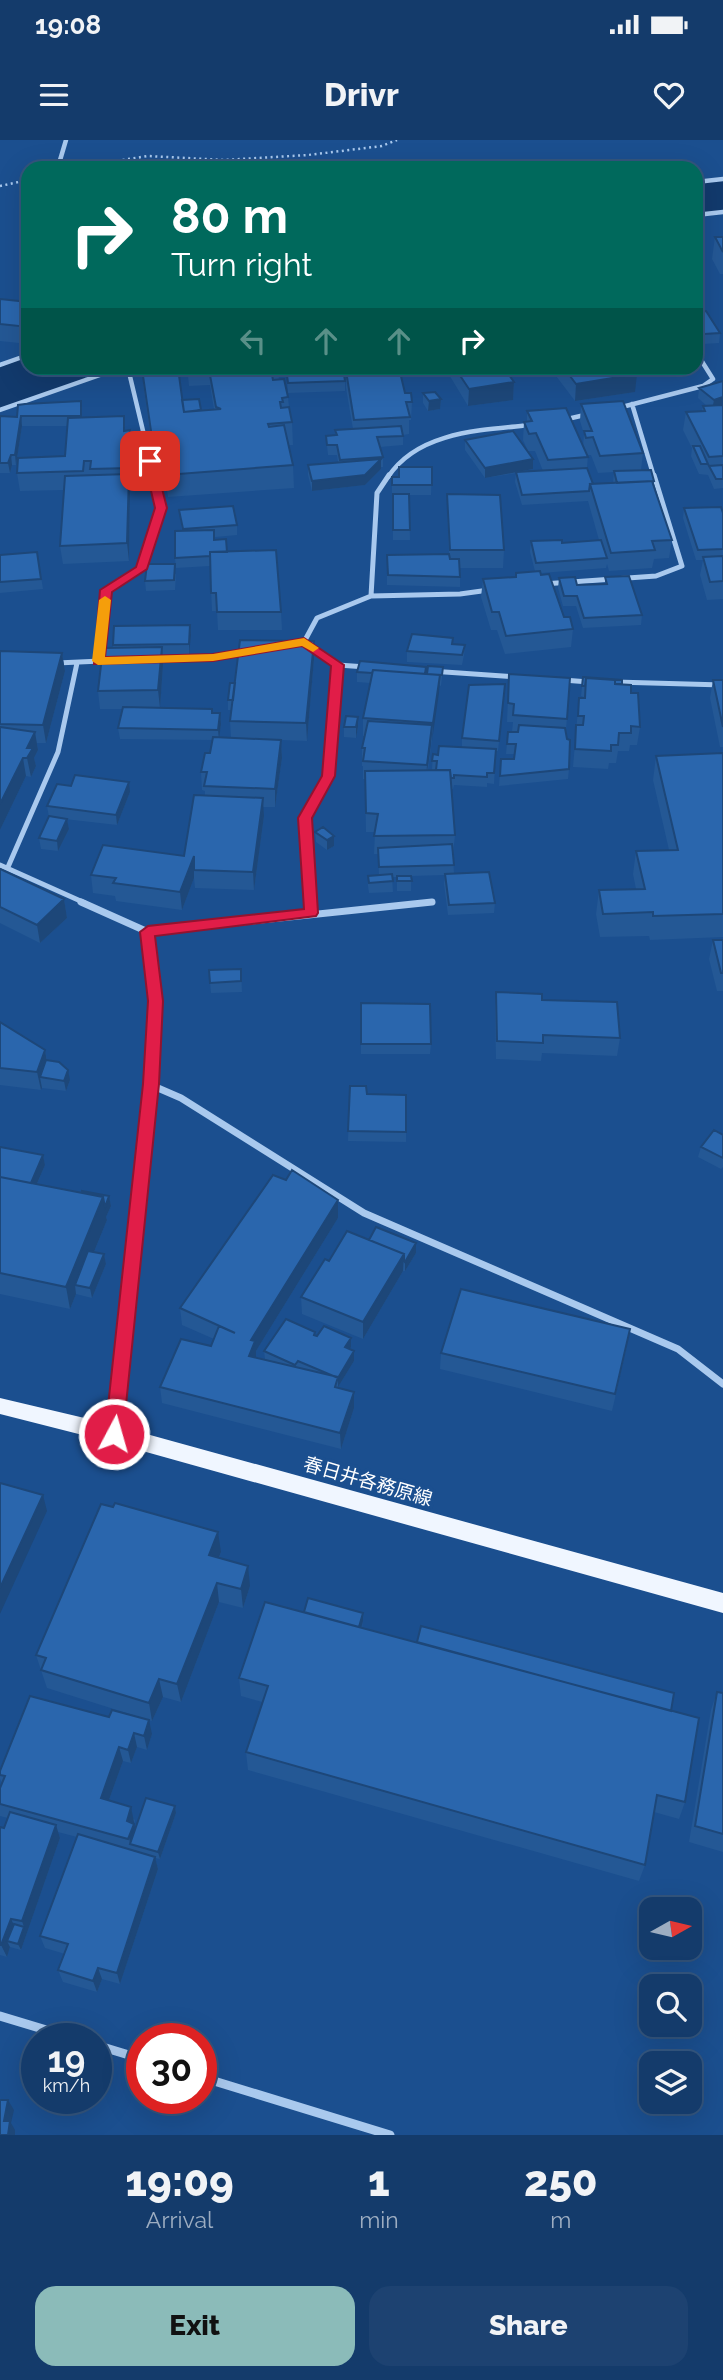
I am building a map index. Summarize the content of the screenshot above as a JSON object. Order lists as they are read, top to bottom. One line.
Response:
{"streets":{"main road":["春日井各務原線"]},"north":"right","page":{"status":"19:08","header":"Drivr","turn":["80 m","Turn right"],"speed":"19 km/h","limit":"30","eta":["19:09","Arrival","1","min","250","m"],"buttons":["Exit","Share"]}}
